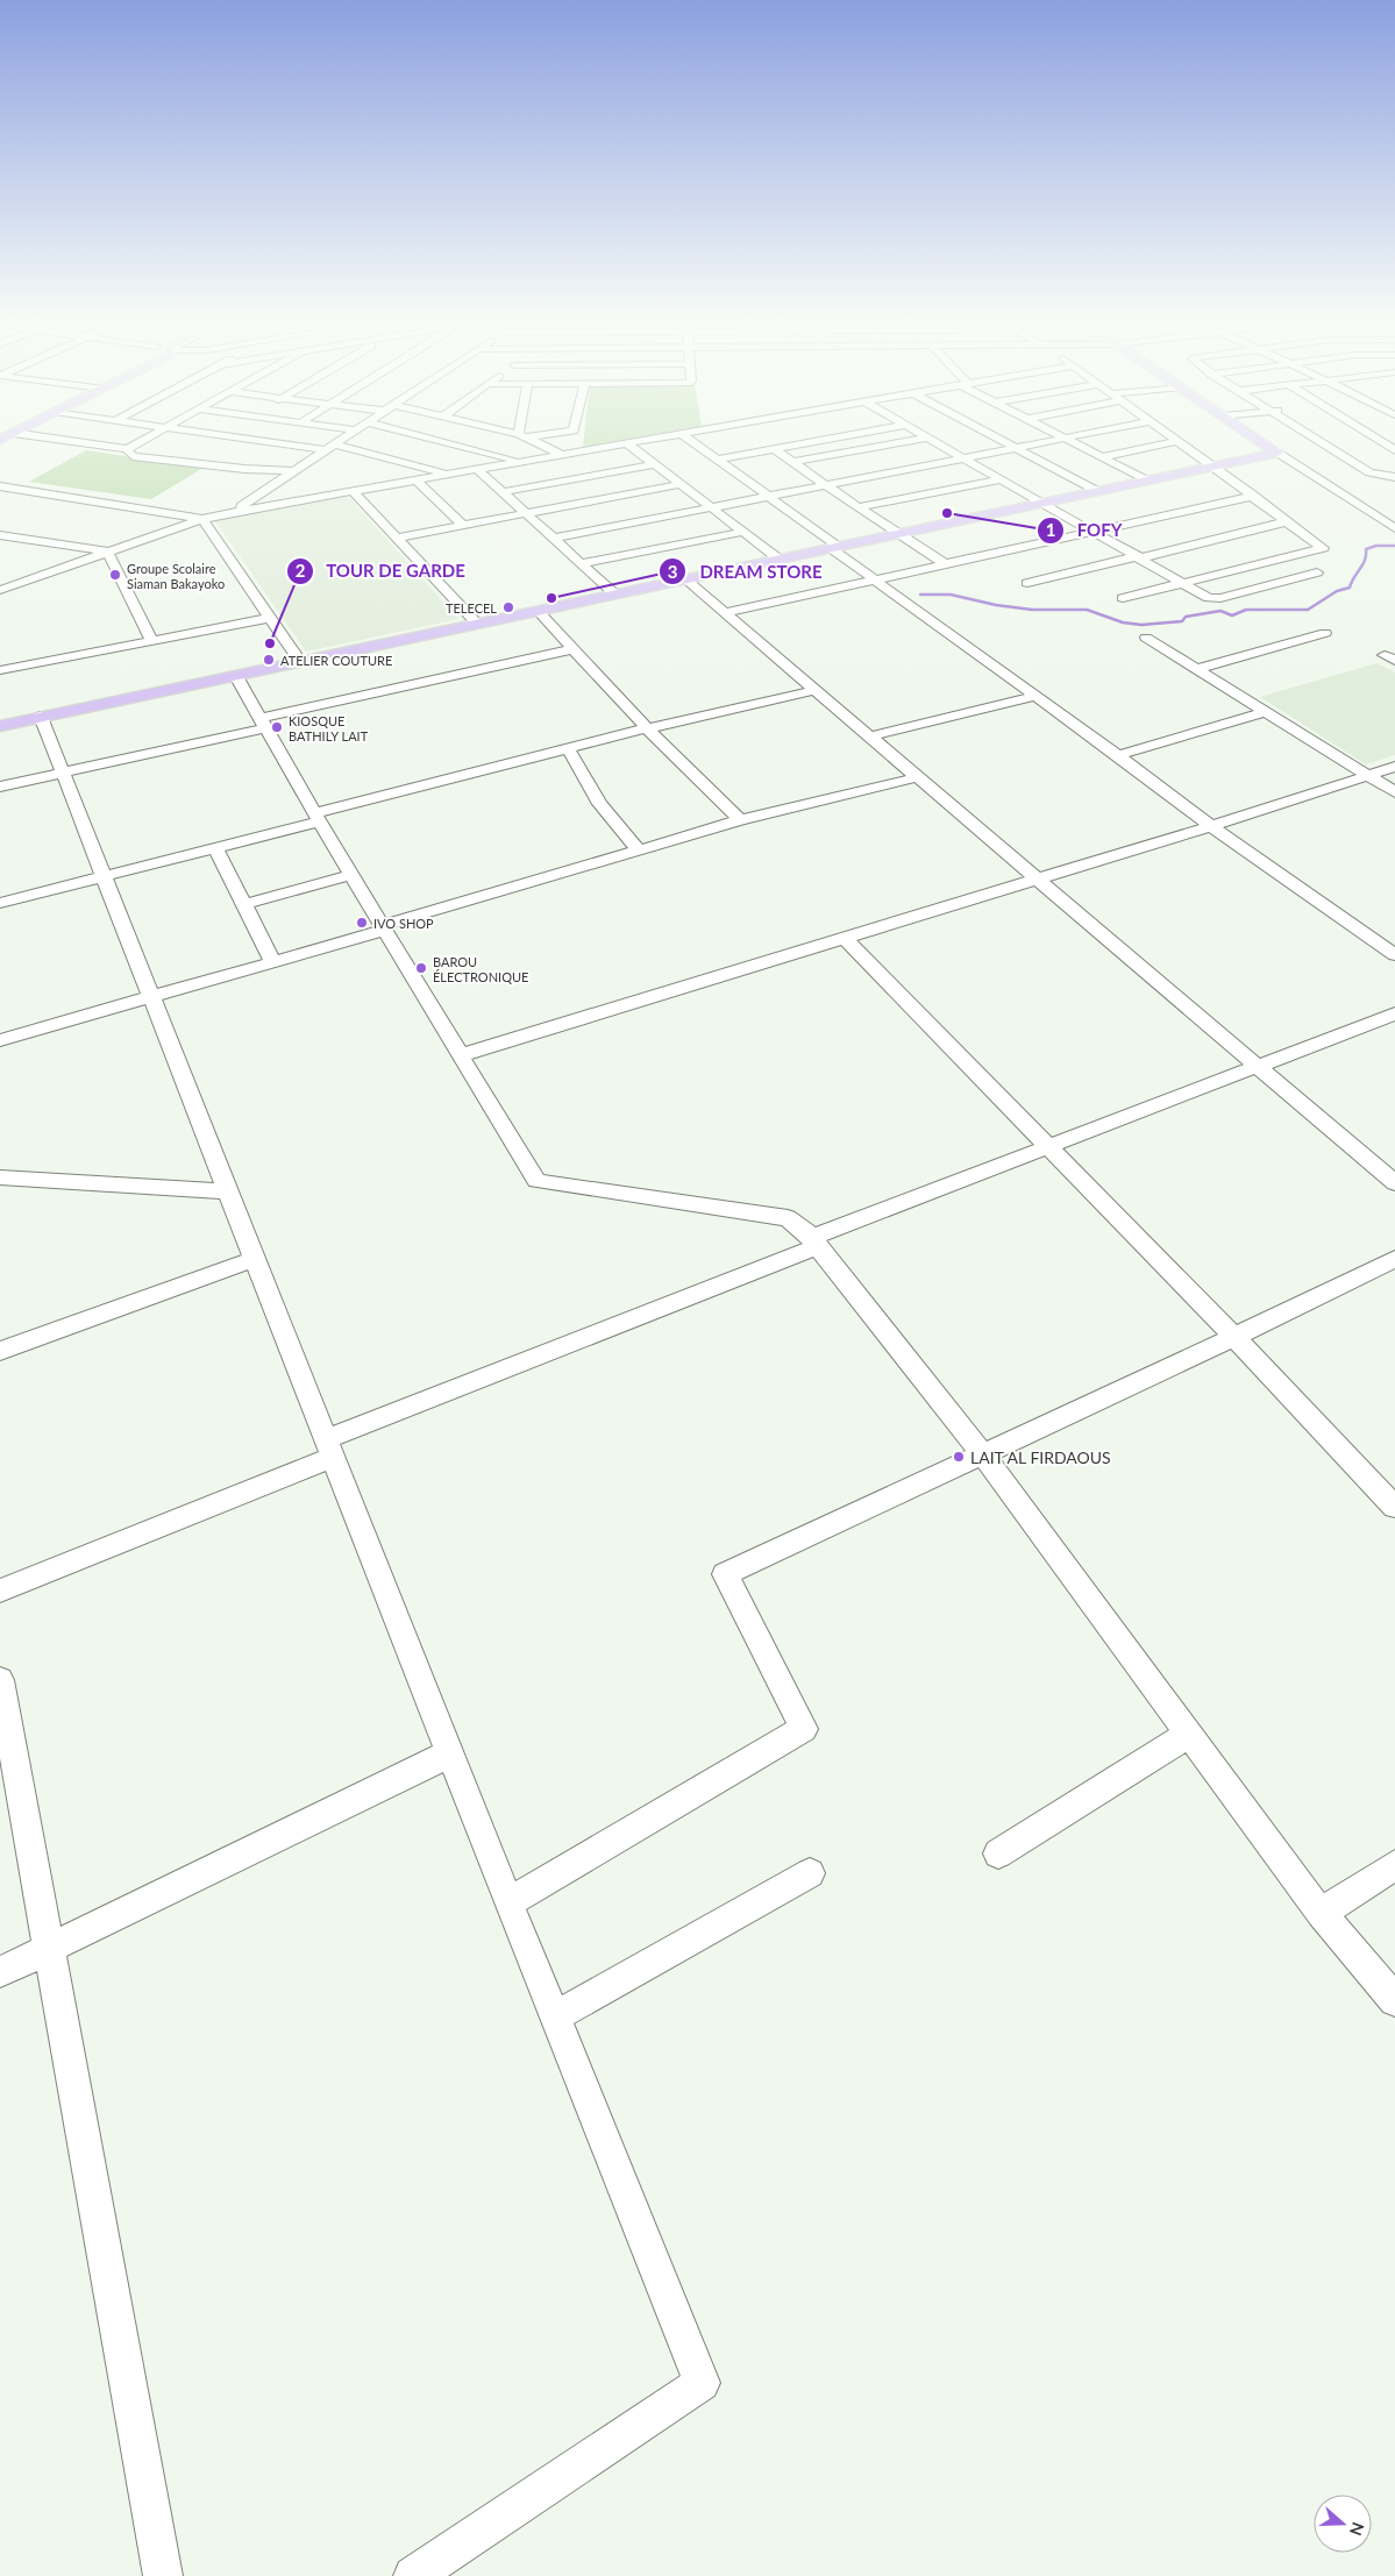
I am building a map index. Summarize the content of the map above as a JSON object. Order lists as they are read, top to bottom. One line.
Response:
{"places":["FOFY","Groupe Scolaire Siaman Bakayoko","DREAM STORE","TELECEL","TOUR DE GARDE","ATELIER COUTURE","KIOSQUE BATHILY LAIT","IVO SHOP","BAROU ÉLECTRONIQUE","LAIT AL FIRDAOUS"],"north":"right"}
